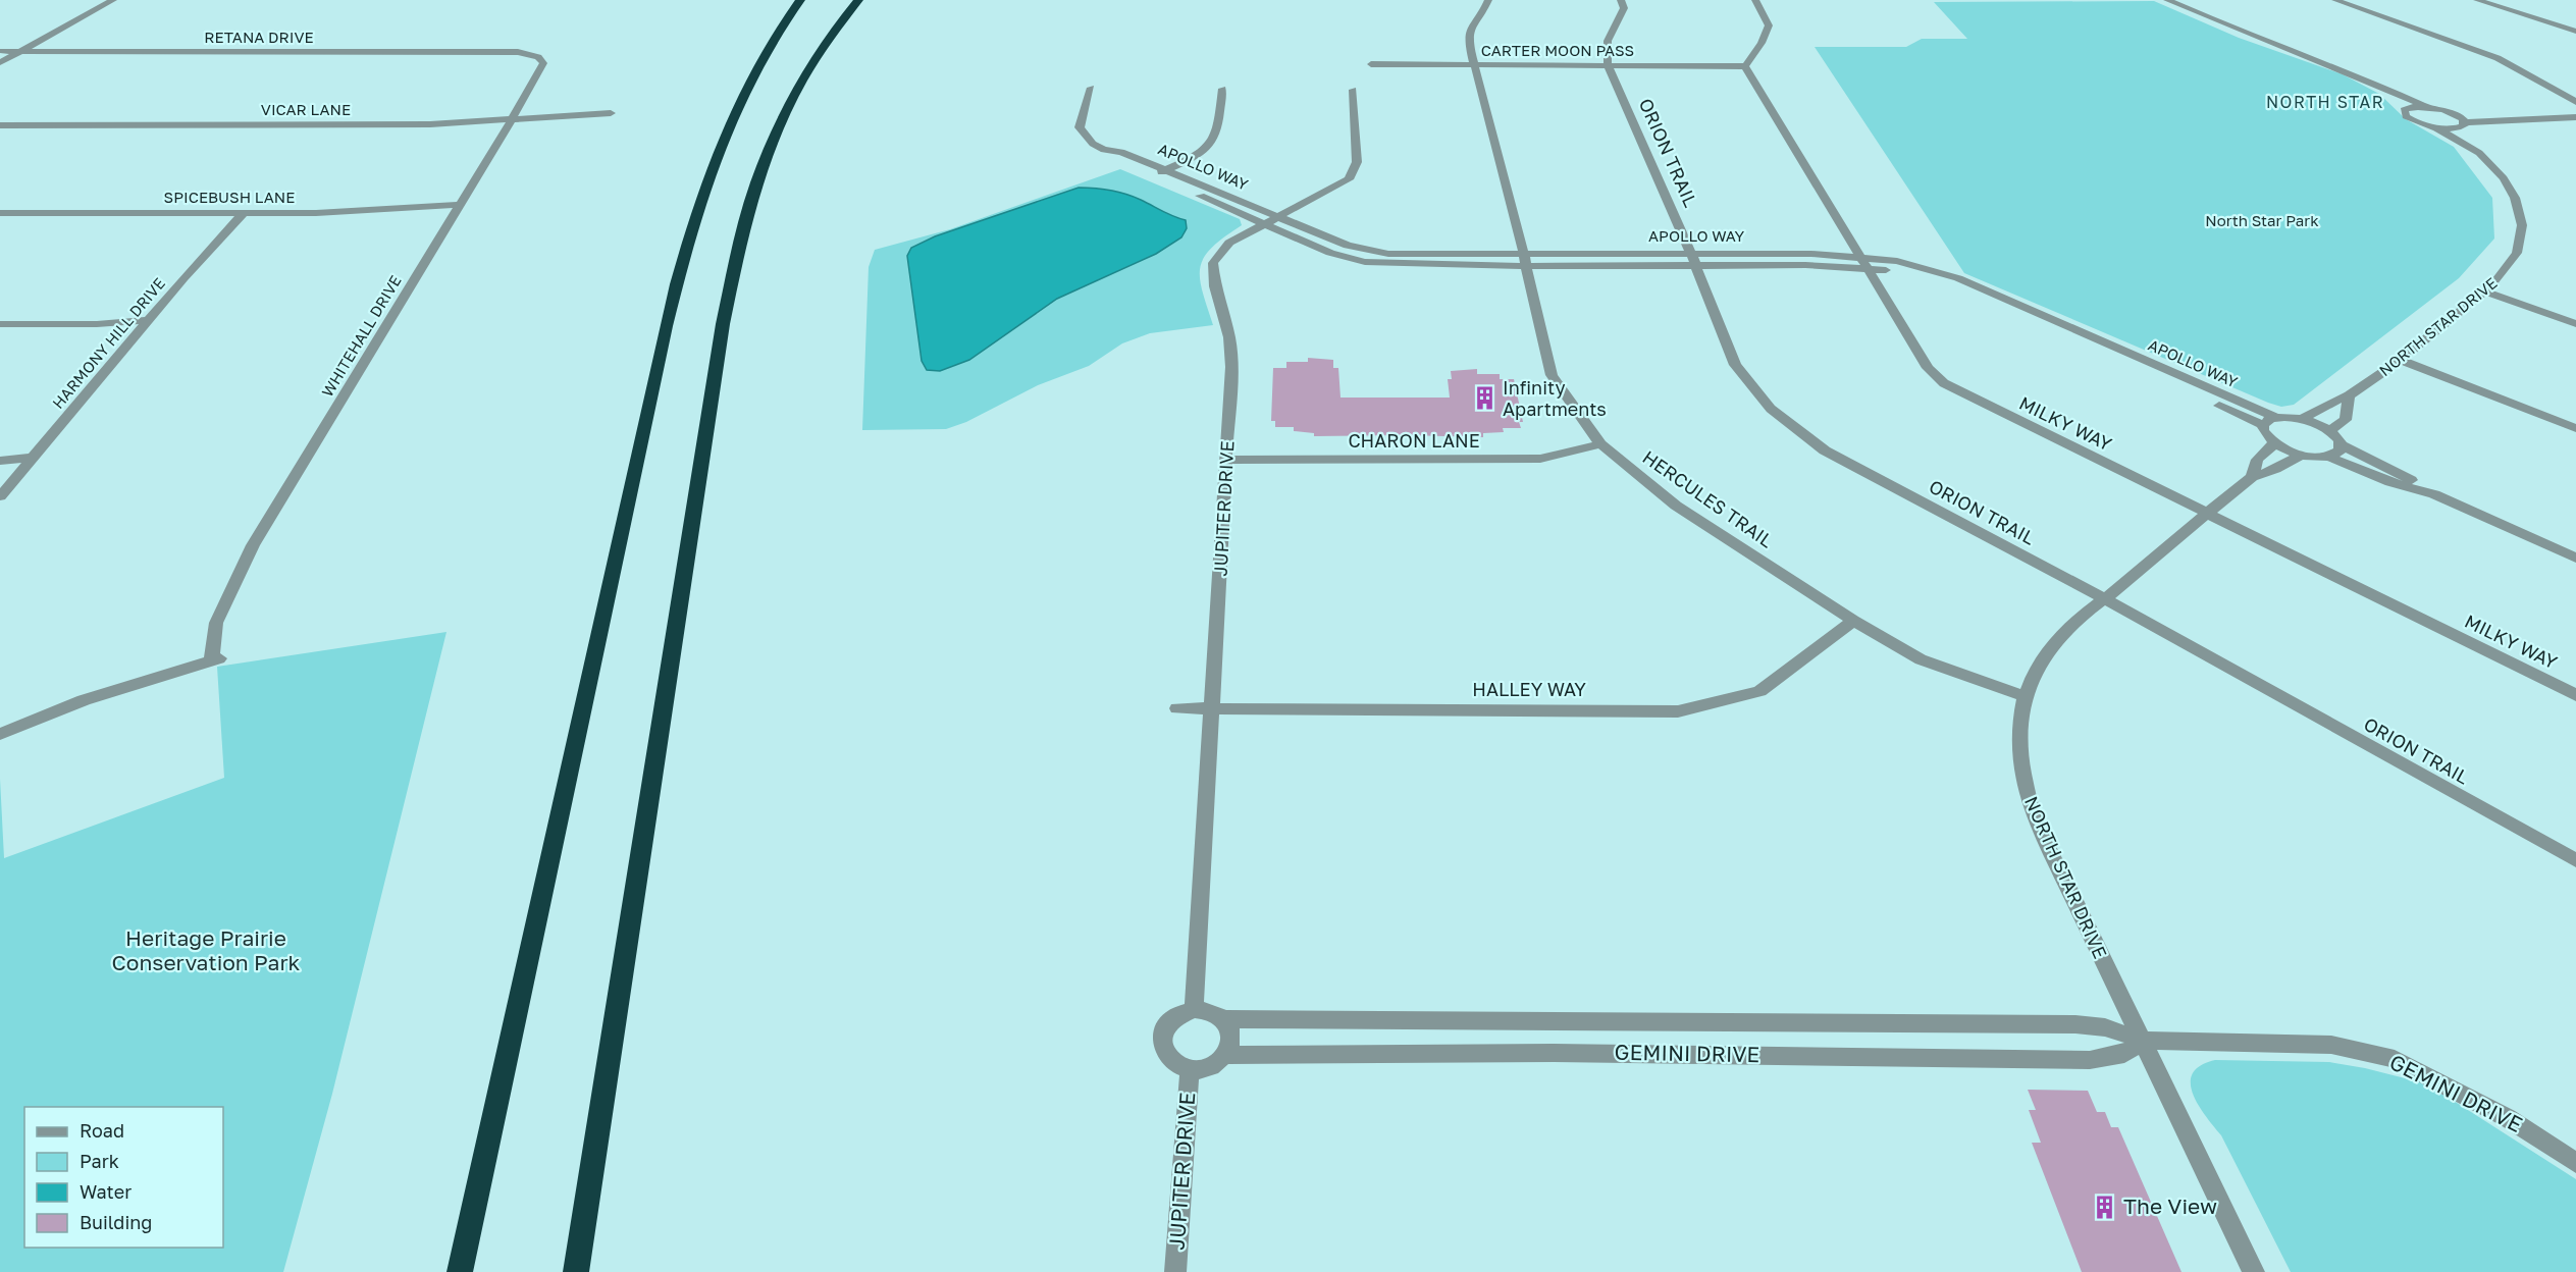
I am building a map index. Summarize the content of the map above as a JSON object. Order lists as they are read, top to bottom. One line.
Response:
{"streets":{"street":["RETANA DRIVE","CARTER MOON PASS","VICAR LANE","ORION TRAIL","APOLLO WAY","SPICEBUSH LANE","NORTH STAR DRIVE","WHITEHALL DRIVE","HARMONY HILL DRIVE","MILKY WAY","CHARON LANE","HERCULES TRAIL","JUPITER DRIVE","HALLEY WAY","GEMINI DRIVE"]},"crossings":[["RETANA DRIVE","WHITEHALL DRIVE"],["CARTER MOON PASS","ORION TRAIL"],["CARTER MOON PASS","MILKY WAY"],["CARTER MOON PASS","HERCULES TRAIL"],["VICAR LANE","WHITEHALL DRIVE"],["ORION TRAIL","APOLLO WAY"],["ORION TRAIL","NORTH STAR DRIVE"],["APOLLO WAY","MILKY WAY"],["APOLLO WAY","HERCULES TRAIL"],["APOLLO WAY","JUPITER DRIVE"],["SPICEBUSH LANE","WHITEHALL DRIVE"],["SPICEBUSH LANE","HARMONY HILL DRIVE"],["NORTH STAR DRIVE","MILKY WAY"],["NORTH STAR DRIVE","HERCULES TRAIL"],["NORTH STAR DRIVE","GEMINI DRIVE"],["CHARON LANE","HERCULES TRAIL"],["CHARON LANE","JUPITER DRIVE"],["HERCULES TRAIL","HALLEY WAY"],["JUPITER DRIVE","HALLEY WAY"],["JUPITER DRIVE","GEMINI DRIVE"]],"districts":["NORTH STAR"],"parks":["North Star Park","Heritage Prairie Conservation Park"],"places":{"building":["Infinity Apartments","The View"]},"legend":["Road","Park","Water","Building"]}
